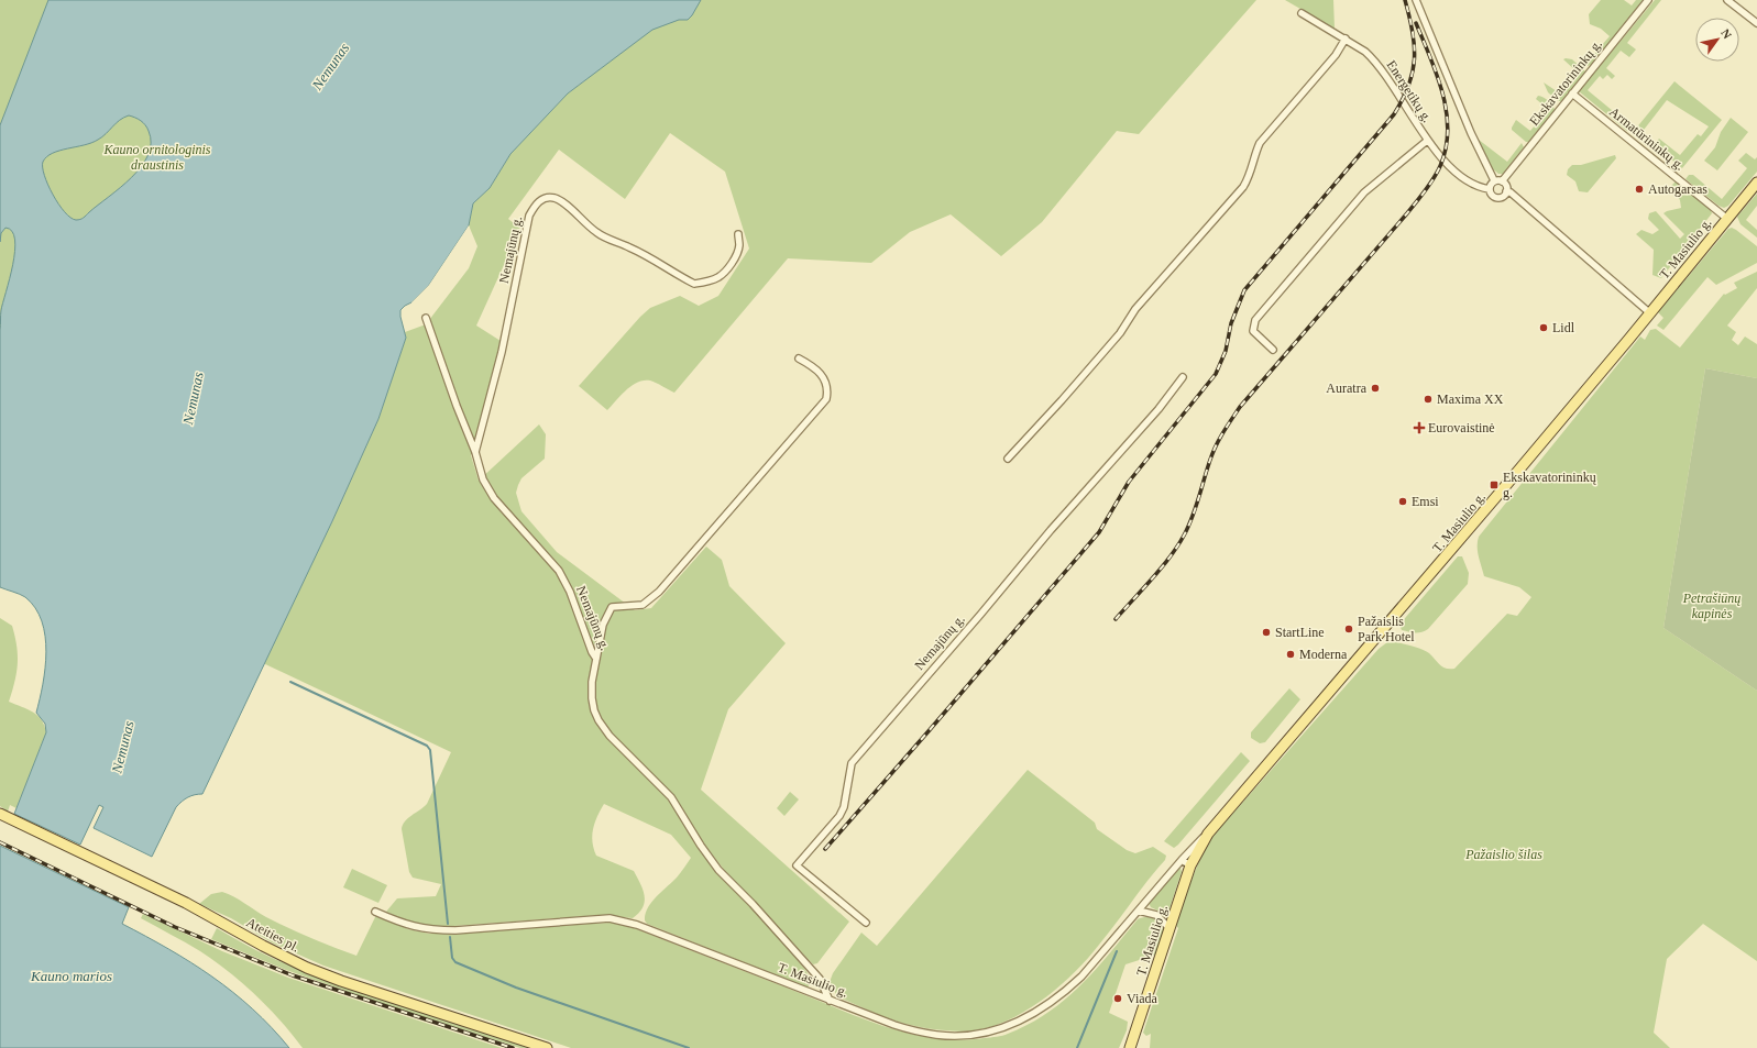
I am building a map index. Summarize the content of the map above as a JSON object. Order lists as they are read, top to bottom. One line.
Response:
{"streets":{"main road":["T. Masiulio g.","Ateities pl."],"street":["Ekskavatorininkų g.","Energetikų g.","Armatūrininkų g.","Nemajūnų g."]},"crossings":[["Ekskavatorininkų g.","Energetikų g."],["Ekskavatorininkų g.","Armatūrininkų g."],["Armatūrininkų g.","T. Masiulio g."],["T. Masiulio g.","Nemajūnų g."]],"water":["Nemunas","Kauno marios"],"parks":["Kauno ornitologinis draustinis","Petrašiūnų kapinės","Pažaislio šilas"],"places":{"other":["Autogarsas","Lidl","Auratra","Maxima XX","Emsi","Pažaislis Park Hotel","StartLine","Moderna","Viada"],"health":["Eurovaistinė"],"transit":["Ekskavatorininkų g."]},"north":"top right"}
